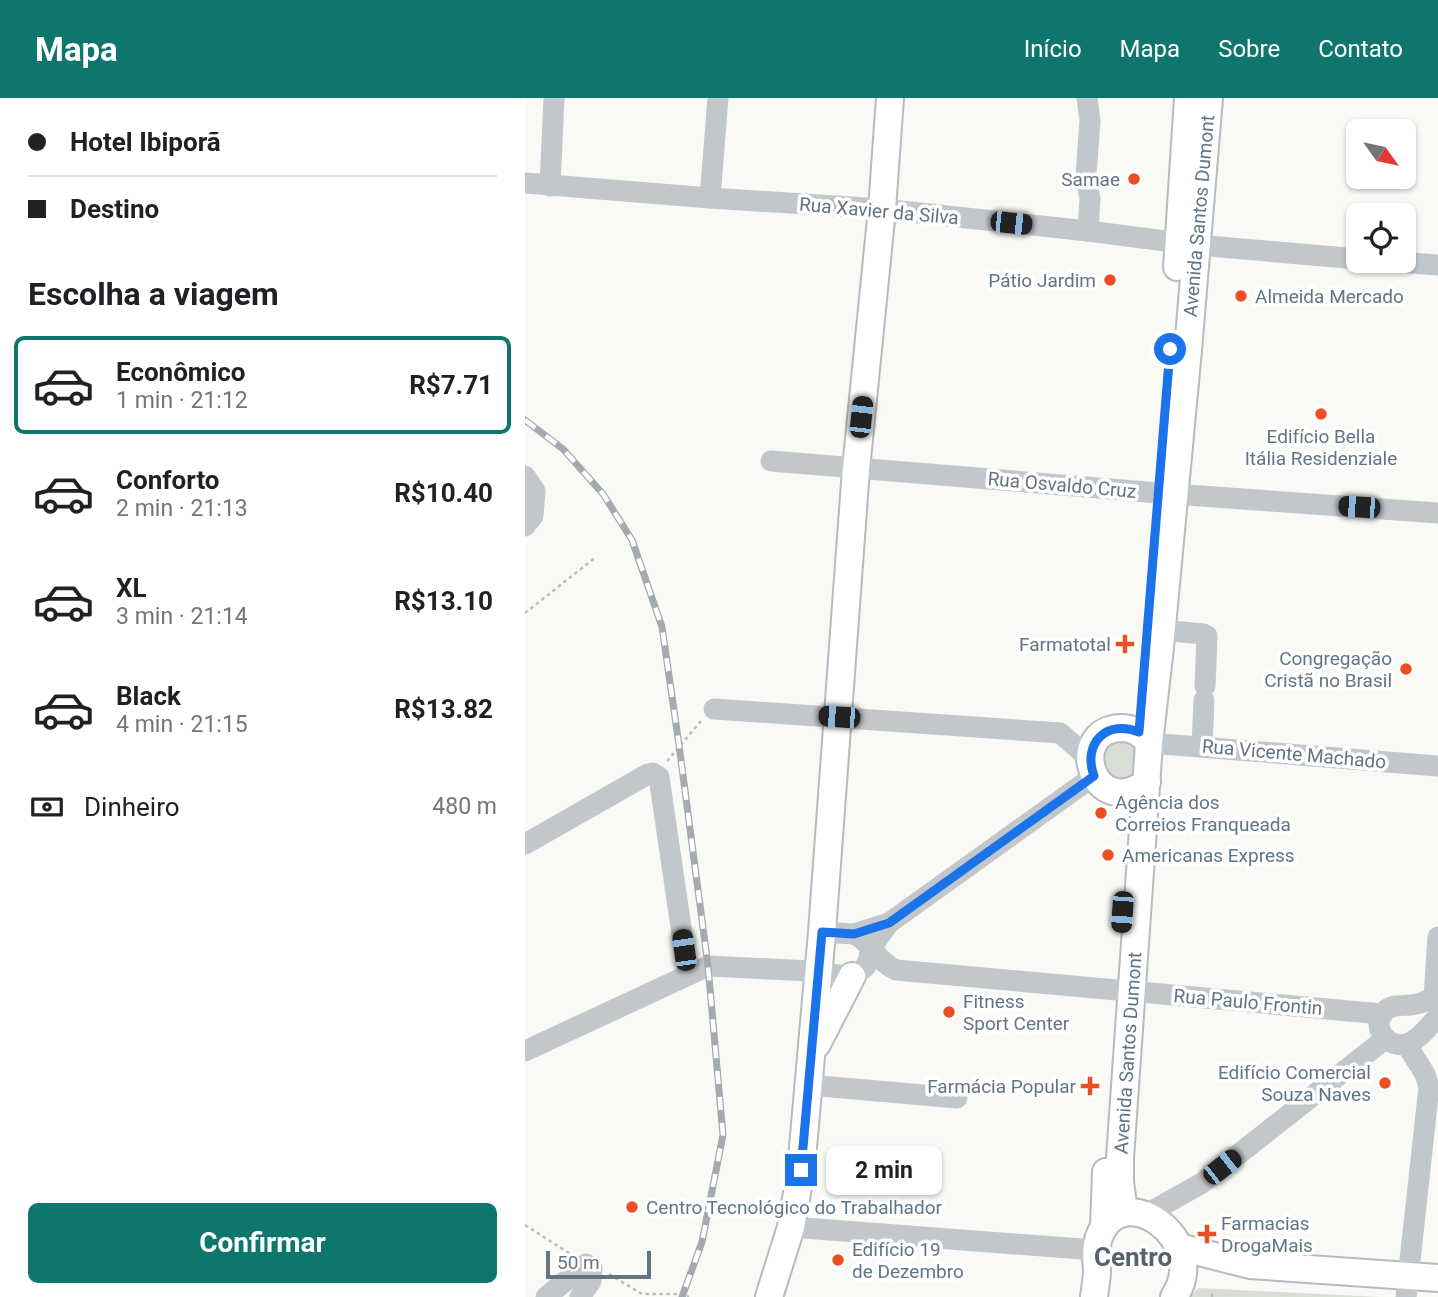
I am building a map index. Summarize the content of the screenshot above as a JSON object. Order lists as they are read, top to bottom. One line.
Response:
{"streets":{"main road":["Avenida Santos Dumont"],"street":["Rua Xavier da Silva","Rua Osvaldo Cruz","Rua Vicente Machado","Rua Paulo Frontin"]},"crossings":[["Rua Xavier da Silva","Avenida Santos Dumont"],["Avenida Santos Dumont","Rua Osvaldo Cruz"],["Avenida Santos Dumont","Rua Vicente Machado"],["Avenida Santos Dumont","Rua Paulo Frontin"]],"districts":["Centro"],"places":{"other":["Samae","Pátio Jardim","Almeida Mercado","Edifício Bella Itália Residenziale","Congregação Cristã no Brasil","Agência dos Correios Franqueada","Americanas Express","Fitness Sport Center","Edifício Comercial Souza Naves","Centro Tecnológico do Trabalhador","Edifício 19 de Dezembro"],"health":["Farmatotal","Farmácia Popular","Farmacias DrogaMais"]},"scale_bar":"50 m","north":"bottom right","page":{"header":"Mapa","nav":["Início","Mapa","Sobre","Contato"],"banner":["Hotel Ibiporã","Destino"],"heading":"Escolha a viagem","list":[{"name":"Econômico","note":"1 min · 21:12","value":"R$7.71"},{"name":"Conforto","note":"2 min · 21:13","value":"R$10.40"},{"name":"XL","note":"3 min · 21:14","value":"R$13.10"},{"name":"Black","note":"4 min · 21:15","value":"R$13.82"}],"pay":["Dinheiro","480 m"],"bubble":"2 min","buttons":"Confirmar","scale":"50 m"}}
